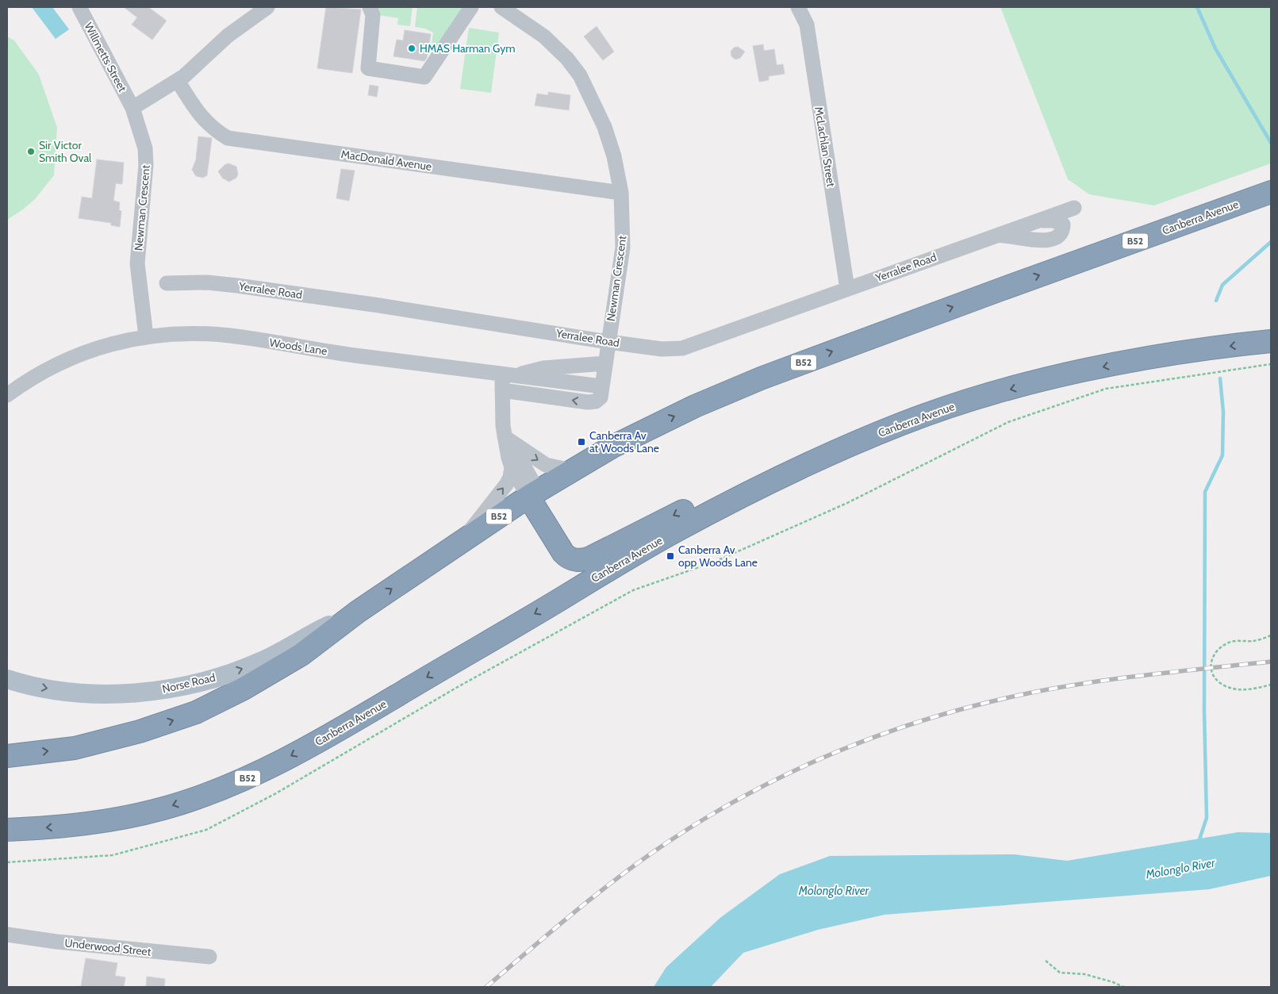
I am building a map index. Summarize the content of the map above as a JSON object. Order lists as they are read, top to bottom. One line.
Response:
{"streets":{"highway":["Canberra Avenue","B52"],"main road":["Norse Road"],"street":["Willmetts Street","McLachlan Street","MacDonald Avenue","Newman Crescent","Yerralee Road","Woods Lane","Underwood Street"]},"crossings":[["Willmetts Street","Newman Crescent"],["McLachlan Street","Yerralee Road"],["MacDonald Avenue","Newman Crescent"],["Newman Crescent","Yerralee Road"],["Newman Crescent","Woods Lane"],["Canberra Avenue","Norse Road"]],"one_way":["Norse Road"],"water":["Molonglo River"],"places":{"other":["HMAS Harman Gym","Sir Victor Smith Oval"],"transit":["Canberra Av at Woods Lane","Canberra Av opp Woods Lane"]}}
